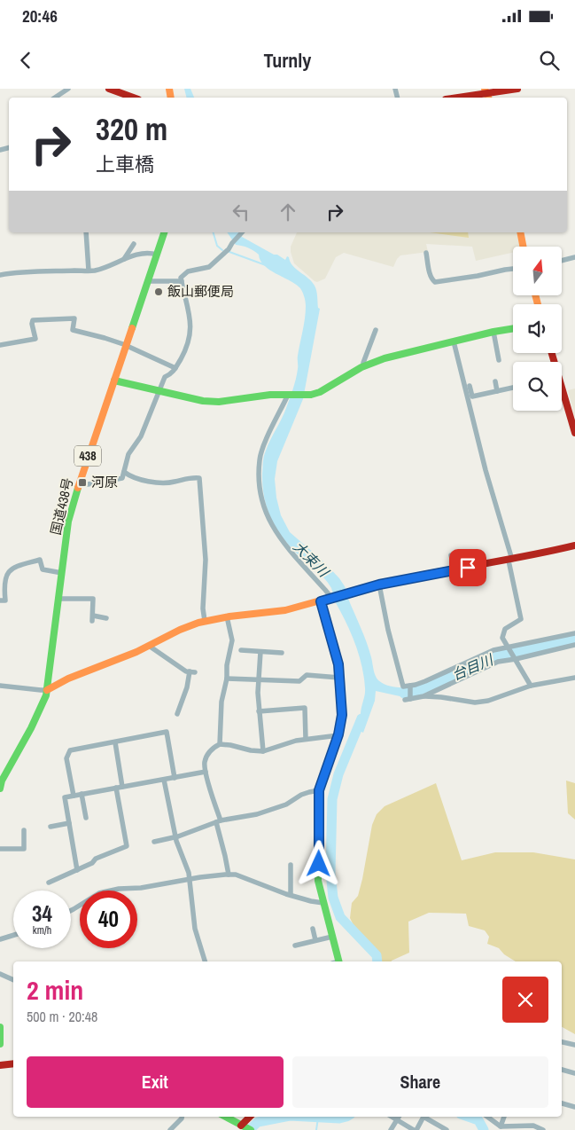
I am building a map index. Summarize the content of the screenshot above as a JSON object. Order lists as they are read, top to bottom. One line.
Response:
{"streets":{"main road":["438","国道438号"]},"water":["大束川","台目川"],"places":{"other":["飯山郵便局"],"transit":["河原"]},"north":"top","page":{"status":"20:46","header":"Turnly","turn":["320 m","上車橋"],"speed":"34 km/h","limit":"40","heading":["2 min","500 m · 20:48"],"buttons":["Exit","Share"]}}
